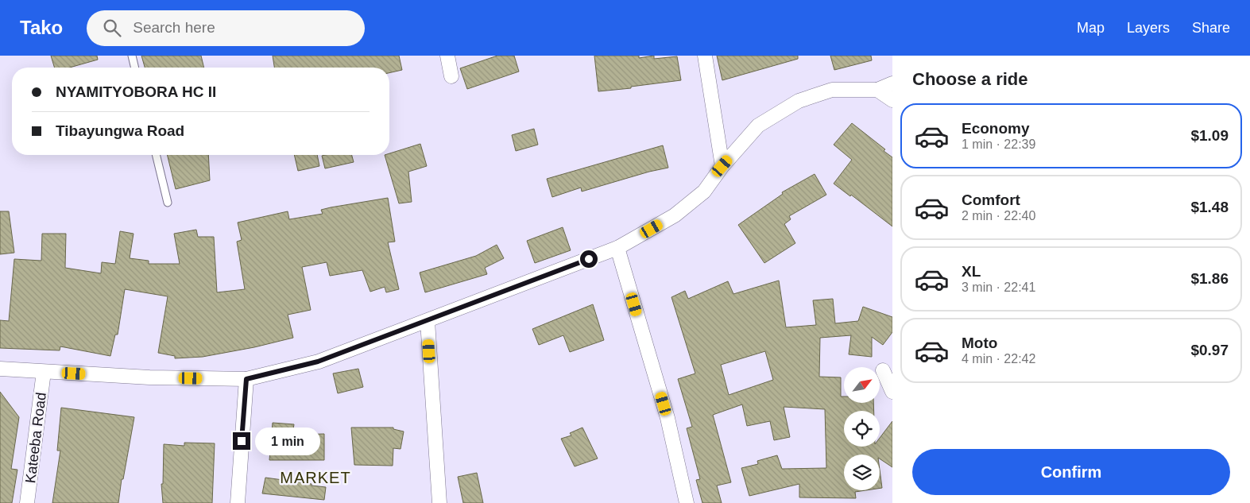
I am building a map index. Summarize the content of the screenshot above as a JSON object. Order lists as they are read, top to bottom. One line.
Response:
{"streets":{"street":["Kateeba Road"]},"districts":["MARKET"],"north":"top right","page":{"header":"Tako","search":"Search here","nav":["Map","Layers","Share"],"heading":"Choose a ride","banner":["NYAMITYOBORA HC II","Tibayungwa Road"],"list":[{"name":"Economy","note":"1 min · 22:39","value":"$1.09"},{"name":"Comfort","note":"2 min · 22:40","value":"$1.48"},{"name":"XL","note":"3 min · 22:41","value":"$1.86"},{"name":"Moto","note":"4 min · 22:42","value":"$0.97"}],"bubble":"1 min","buttons":"Confirm"}}
